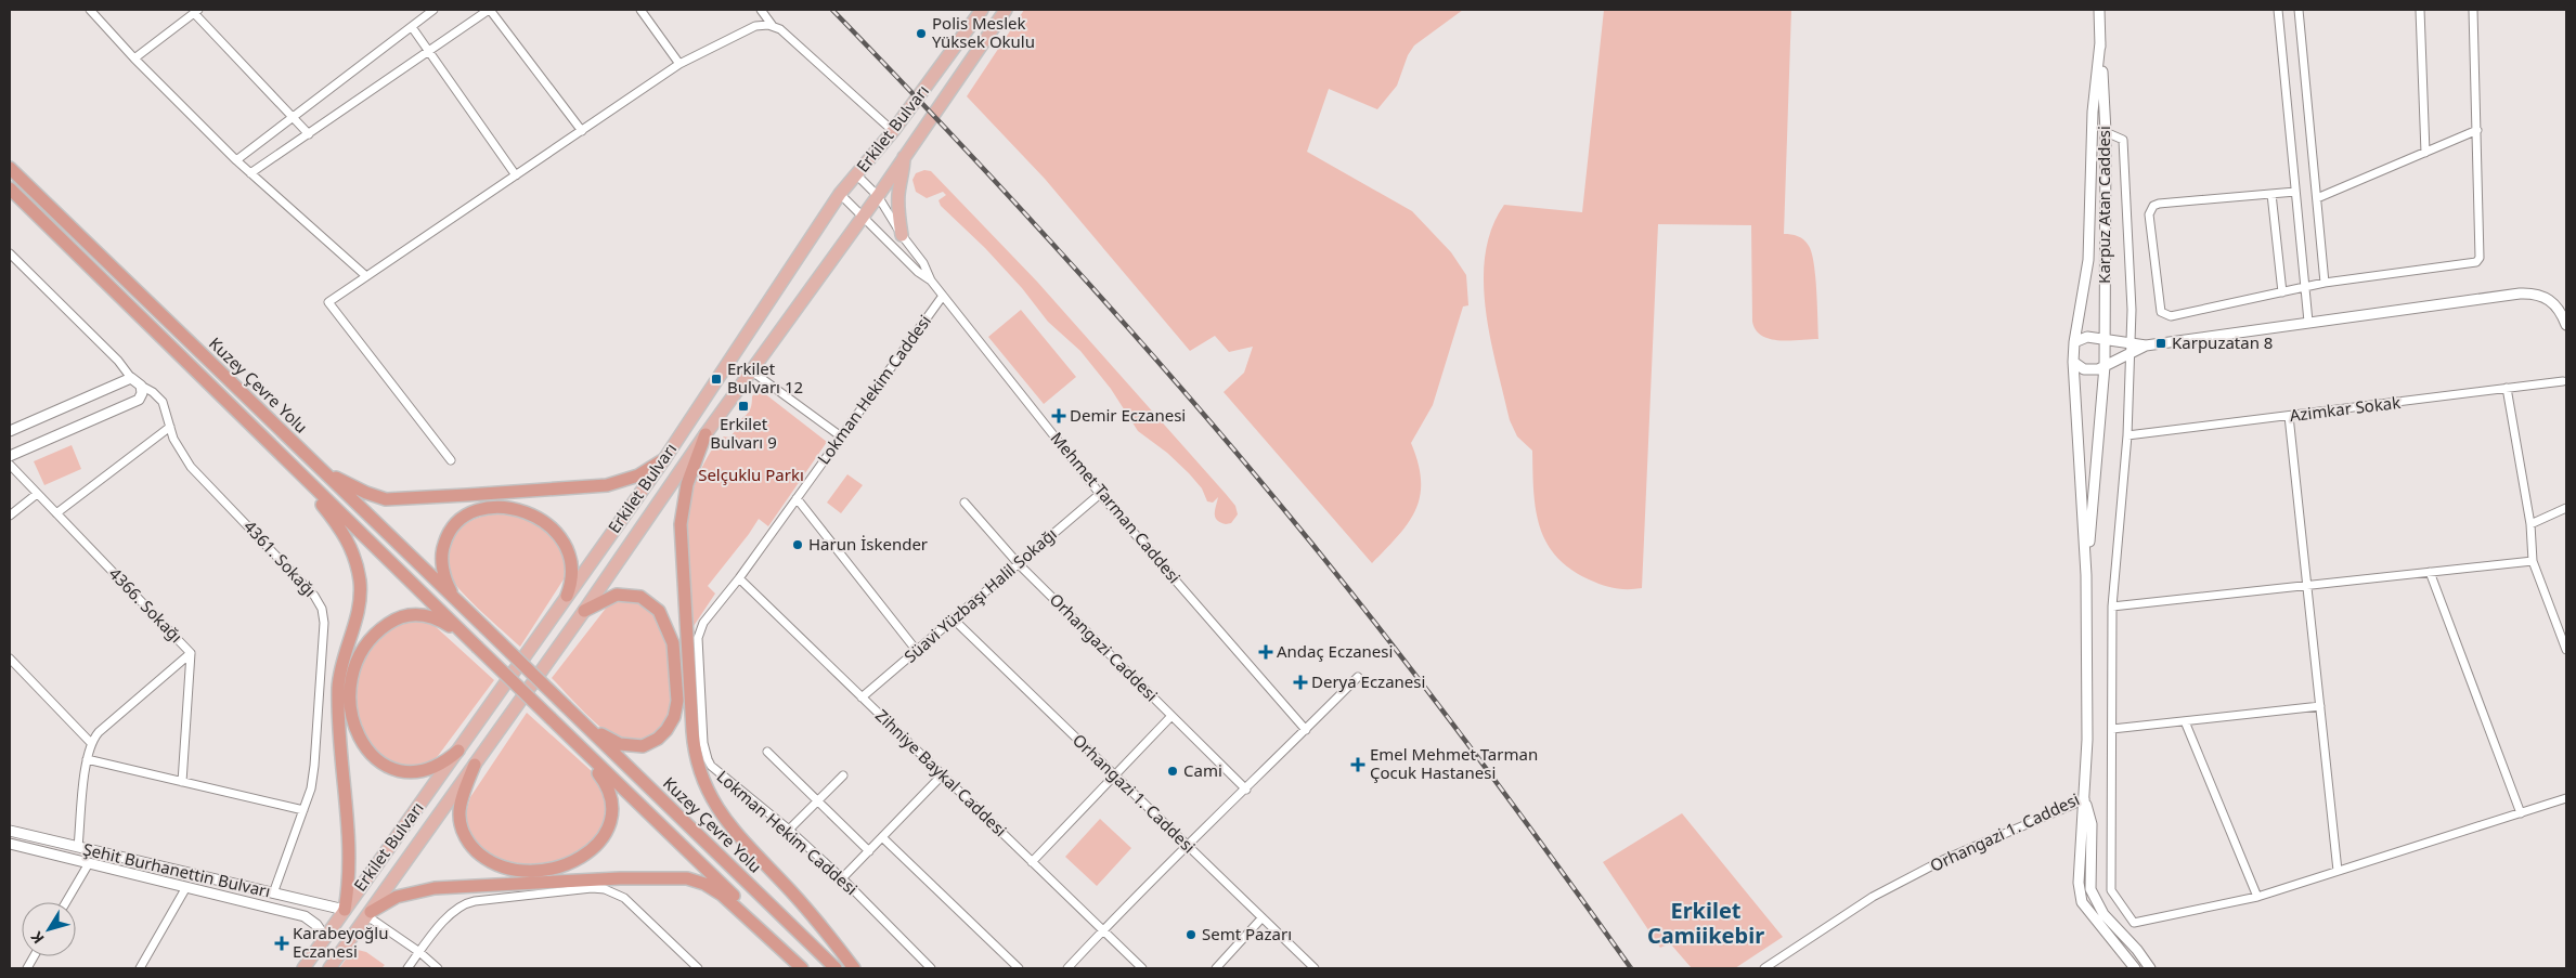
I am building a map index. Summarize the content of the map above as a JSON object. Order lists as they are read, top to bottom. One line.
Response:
{"streets":{"highway":["Kuzey Çevre Yolu"],"main road":["Erkilet Bulvarı"],"street":["Karpuz Atan Caddesi","Lokman Hekim Caddesi","Azimkar Sokak","Mehmet Tarman Caddesi","4361. Sokağı","Süavi Yüzbaşı Halil Sokağı","4366. Sokağı","Orhangazi Caddesi","Zihniye Baykal Caddesi","Orhangazi 1. Caddesi","Şehit Burhanettin Bulvarı"]},"crossings":[["Erkilet Bulvarı","Mehmet Tarman Caddesi"],["Erkilet Bulvarı","Şehit Burhanettin Bulvarı"],["Karpuz Atan Caddesi","Orhangazi 1. Caddesi"],["Lokman Hekim Caddesi","Mehmet Tarman Caddesi"],["Lokman Hekim Caddesi","Zihniye Baykal Caddesi"],["Mehmet Tarman Caddesi","Süavi Yüzbaşı Halil Sokağı"],["4361. Sokağı","Şehit Burhanettin Bulvarı"],["Süavi Yüzbaşı Halil Sokağı","Orhangazi Caddesi"],["Süavi Yüzbaşı Halil Sokağı","Zihniye Baykal Caddesi"],["Süavi Yüzbaşı Halil Sokağı","Orhangazi 1. Caddesi"]],"districts":["Erkilet Camiikebir"],"parks":["Selçuklu Parkı"],"places":{"other":["Polis Meslek Yüksek Okulu","Harun İskender","Cami","Semt Pazarı"],"transit":["Karpuzatan 8","Erkilet Bulvarı 12","Erkilet Bulvarı 9"],"health":["Demir Eczanesi","Andaç Eczanesi","Derya Eczanesi","Emel Mehmet Tarman Çocuk Hastanesi","Karabeyoğlu Eczanesi"]},"north":"bottom left"}
